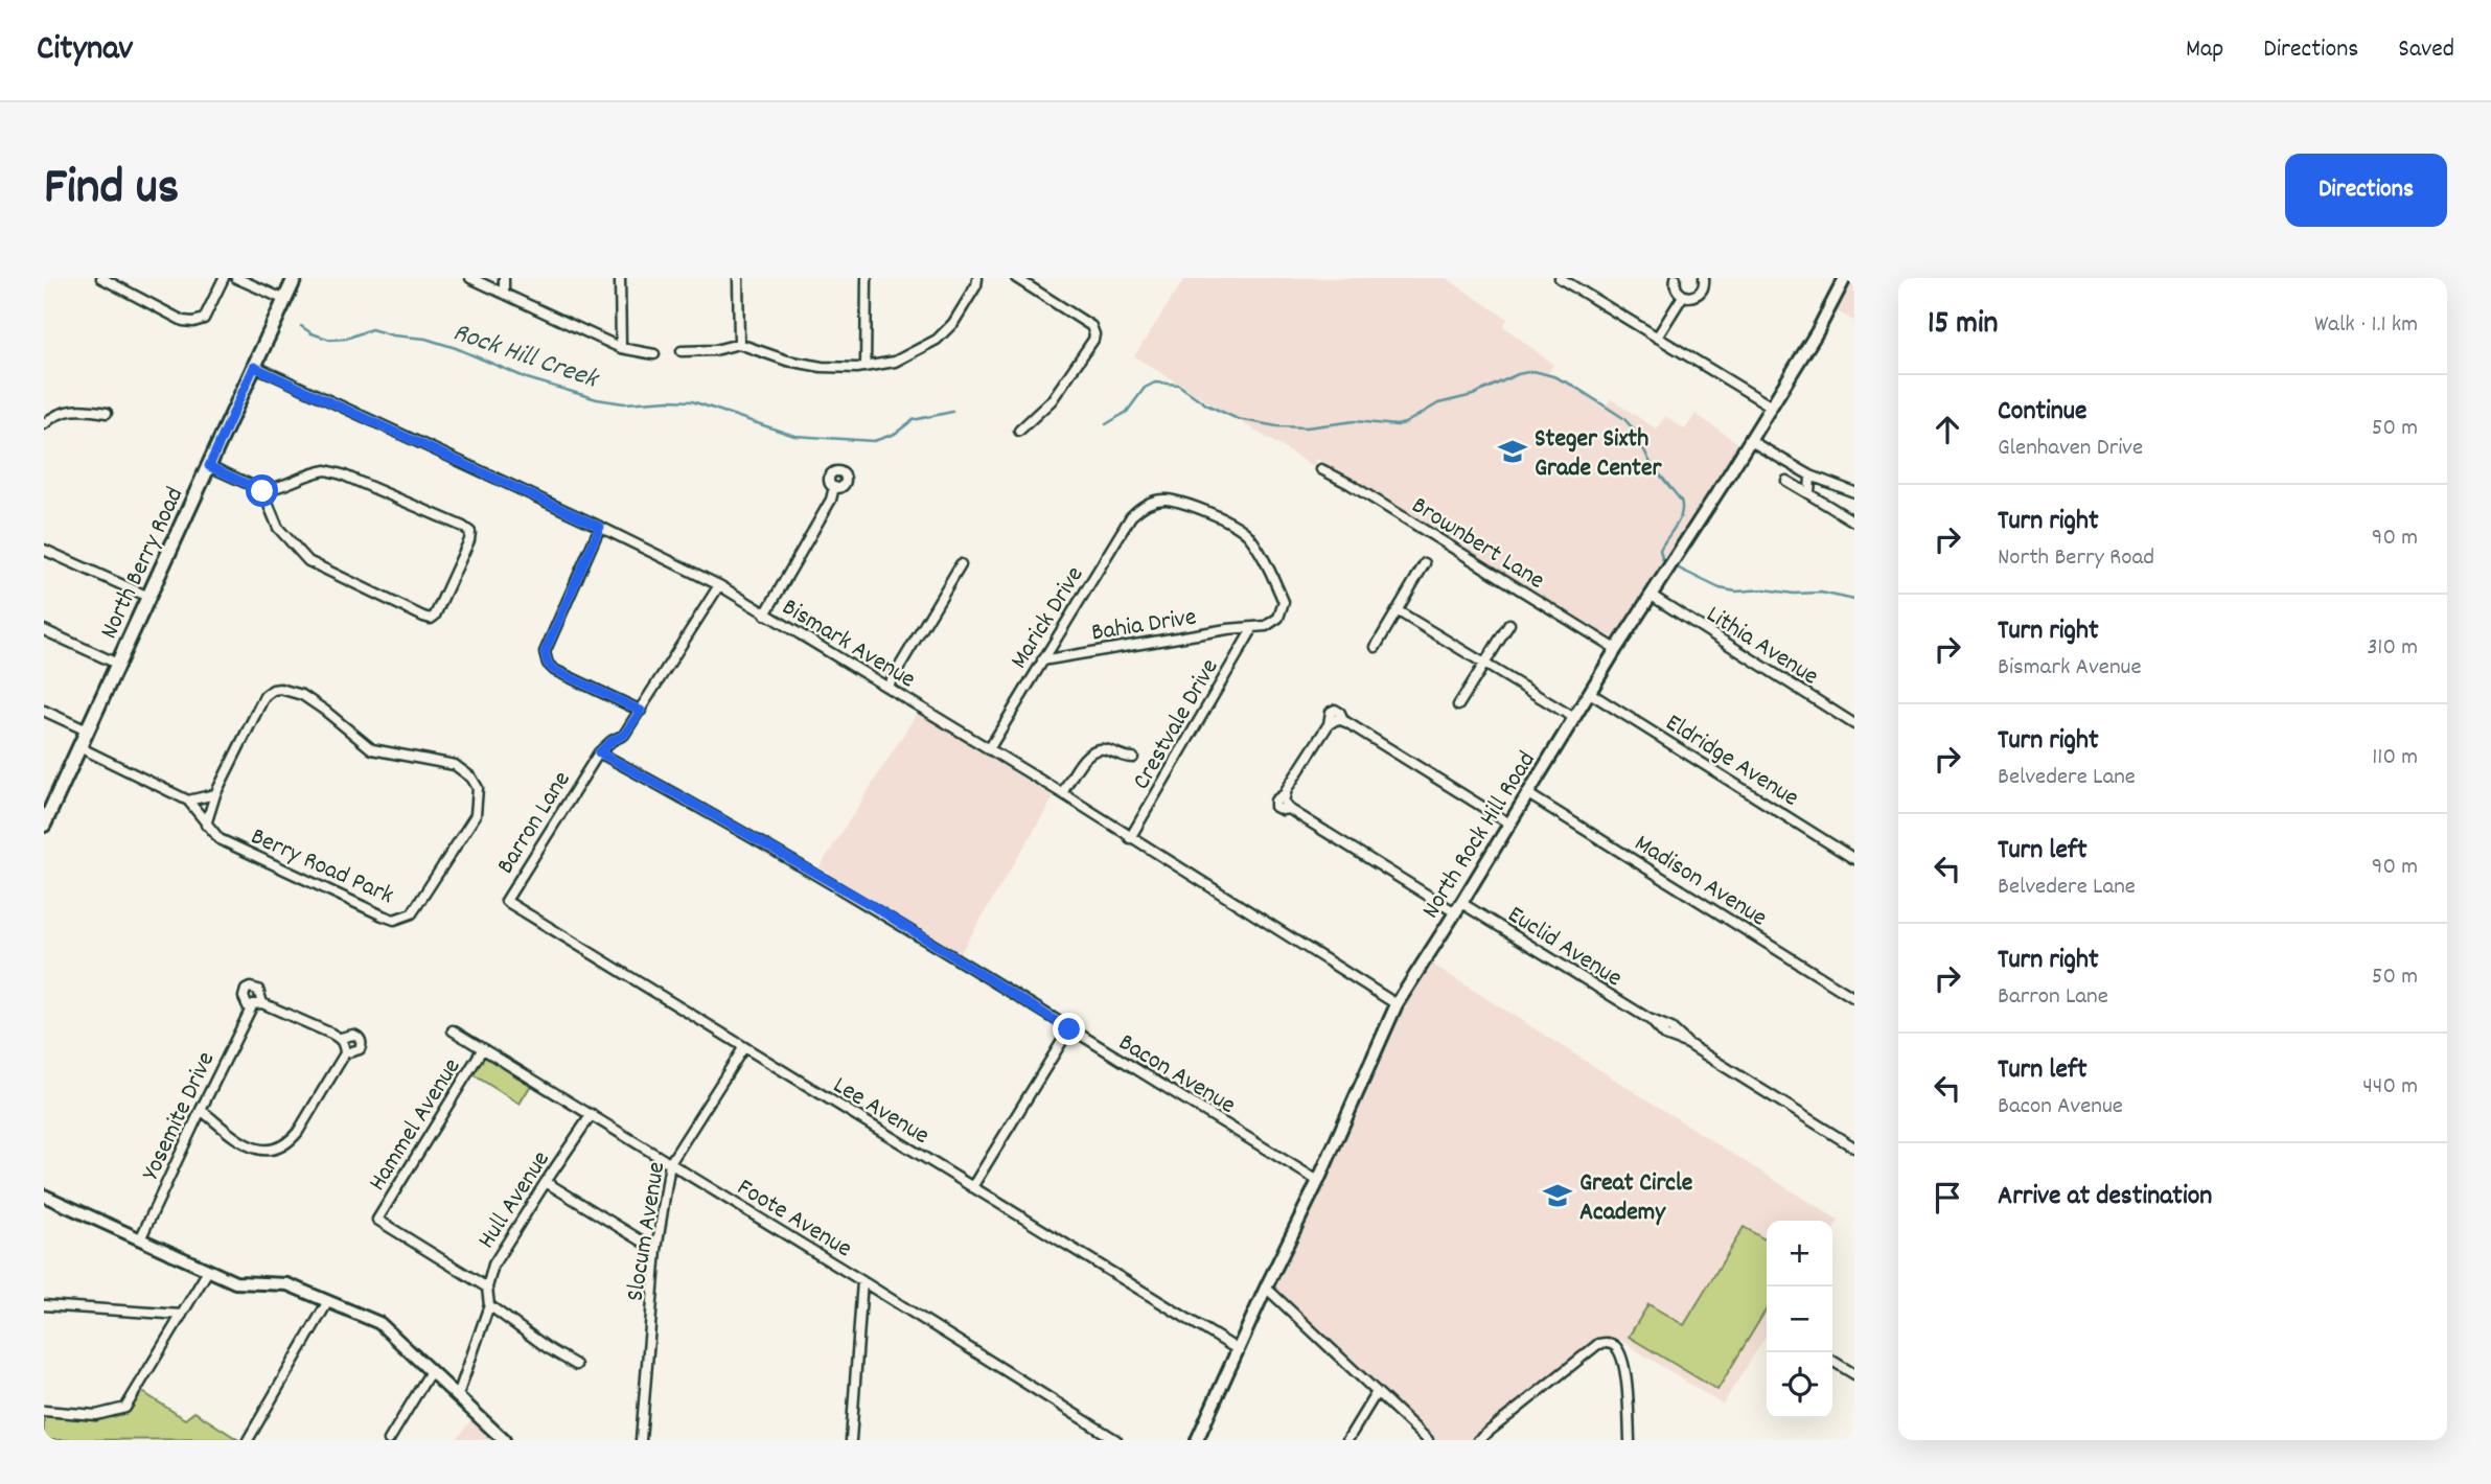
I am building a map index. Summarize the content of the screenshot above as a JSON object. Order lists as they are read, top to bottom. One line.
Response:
{"streets":{"main road":["North Berry Road"],"street":["Brownbert Lane","Marick Drive","Bahia Drive","Bismark Avenue","Lithia Avenue","Crestvale Drive","Eldridge Avenue","Barron Lane","North Rock Hill Road","Berry Road Park","Madison Avenue","Euclid Avenue","Bacon Avenue","Lee Avenue","Yosemite Drive","Hammel Avenue","Hull Avenue","Foote Avenue","Slocum Avenue"]},"crossings":[["Brownbert Lane","North Rock Hill Road"],["North Berry Road","Bismark Avenue"],["North Berry Road","Berry Road Park"],["Marick Drive","Bahia Drive"],["Marick Drive","Bismark Avenue"],["Marick Drive","Crestvale Drive"],["Bahia Drive","Crestvale Drive"],["Bismark Avenue","Crestvale Drive"],["Bismark Avenue","Barron Lane"],["Bismark Avenue","North Rock Hill Road"],["Lithia Avenue","North Rock Hill Road"],["Eldridge Avenue","North Rock Hill Road"],["Barron Lane","Bacon Avenue"],["Barron Lane","Lee Avenue"],["North Rock Hill Road","Madison Avenue"],["North Rock Hill Road","Euclid Avenue"],["North Rock Hill Road","Bacon Avenue"],["North Rock Hill Road","Lee Avenue"],["Lee Avenue","Slocum Avenue"],["Hammel Avenue","Hull Avenue"],["Hammel Avenue","Foote Avenue"],["Hull Avenue","Foote Avenue"],["Foote Avenue","Slocum Avenue"]],"water":["Rock Hill Creek"],"places":{"school or university":["Steger Sixth Grade Center","Great Circle Academy"]},"page":{"header":"Citynav","nav":["Map","Directions","Saved"],"title":"Find us","buttons":"Directions","heading":["15 min","Walk · 1.1 km"],"list":[["Continue","Glenhaven Drive","50 m"],["Turn right","North Berry Road","90 m"],["Turn right","Bismark Avenue","310 m"],["Turn right","Belvedere Lane","110 m"],["Turn left","Belvedere Lane","90 m"],["Turn right","Barron Lane","50 m"],["Turn left","Bacon Avenue","440 m"],"Arrive at destination"],"map_buttons":["+","−"]}}
